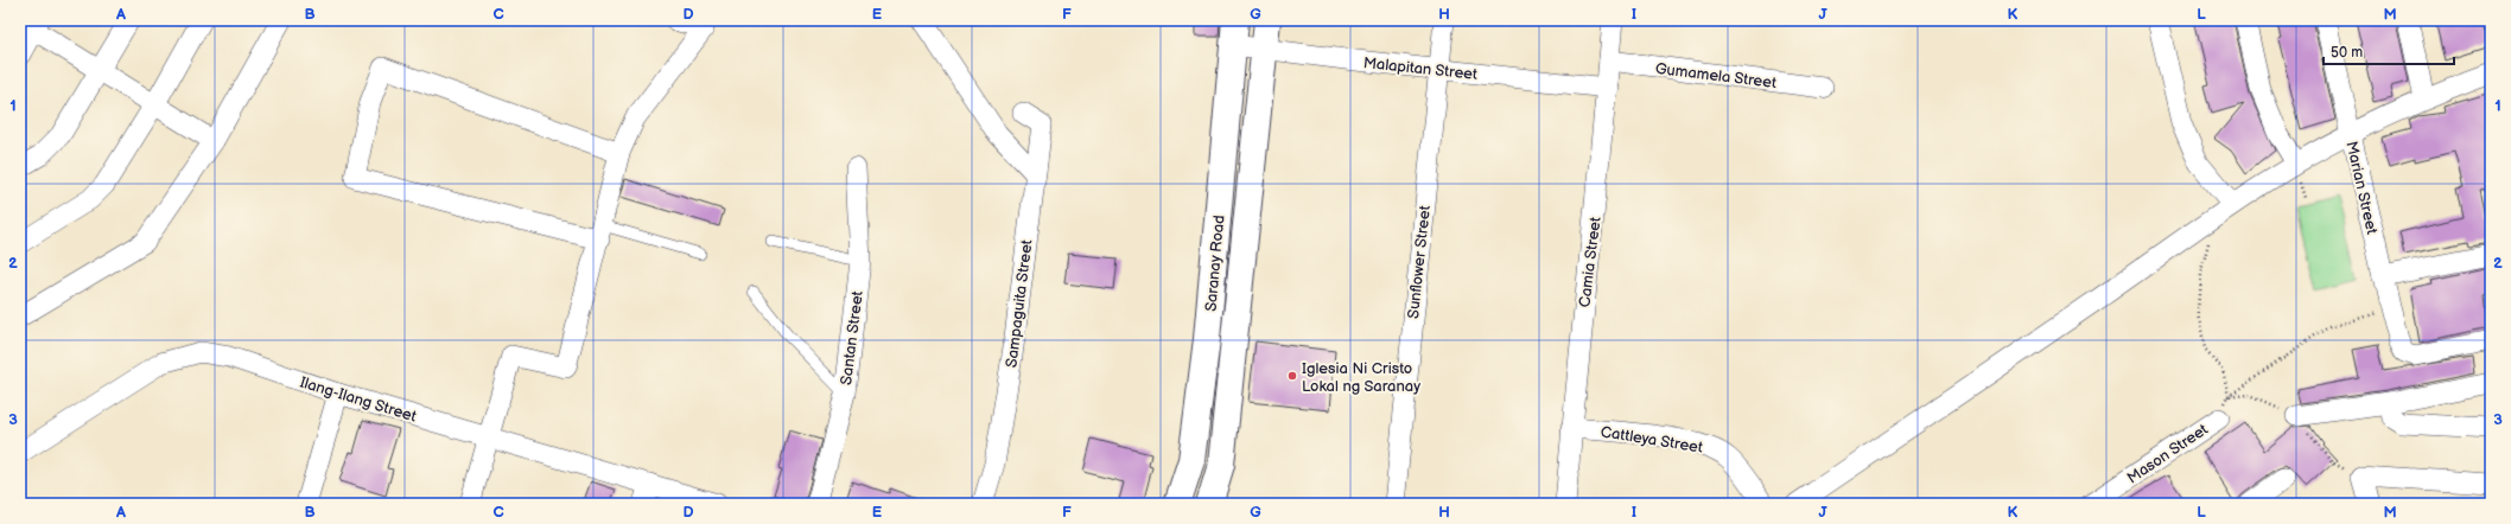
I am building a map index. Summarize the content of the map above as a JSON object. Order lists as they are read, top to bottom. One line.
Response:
{"streets":{"street":["Malapitan Street","Gumamela Street","Marian Street","Sunflower Street","Camia Street","Saranay Road","Sampaguita Street","Santan Street","Ilang-Ilang Street","Cattleya Street","Mason Street"]},"crossings":[["Malapitan Street","Sunflower Street"],["Malapitan Street","Camia Street"],["Malapitan Street","Saranay Road"],["Gumamela Street","Camia Street"],["Camia Street","Cattleya Street"]],"places":["Iglesia Ni Cristo Lokal ng Saranay"],"scale_bar":"50 m","grid":{"columns":["A","B","C","D","E","F","G","H","I","J","K","L","M"],"rows":["1","2","3"]}}
